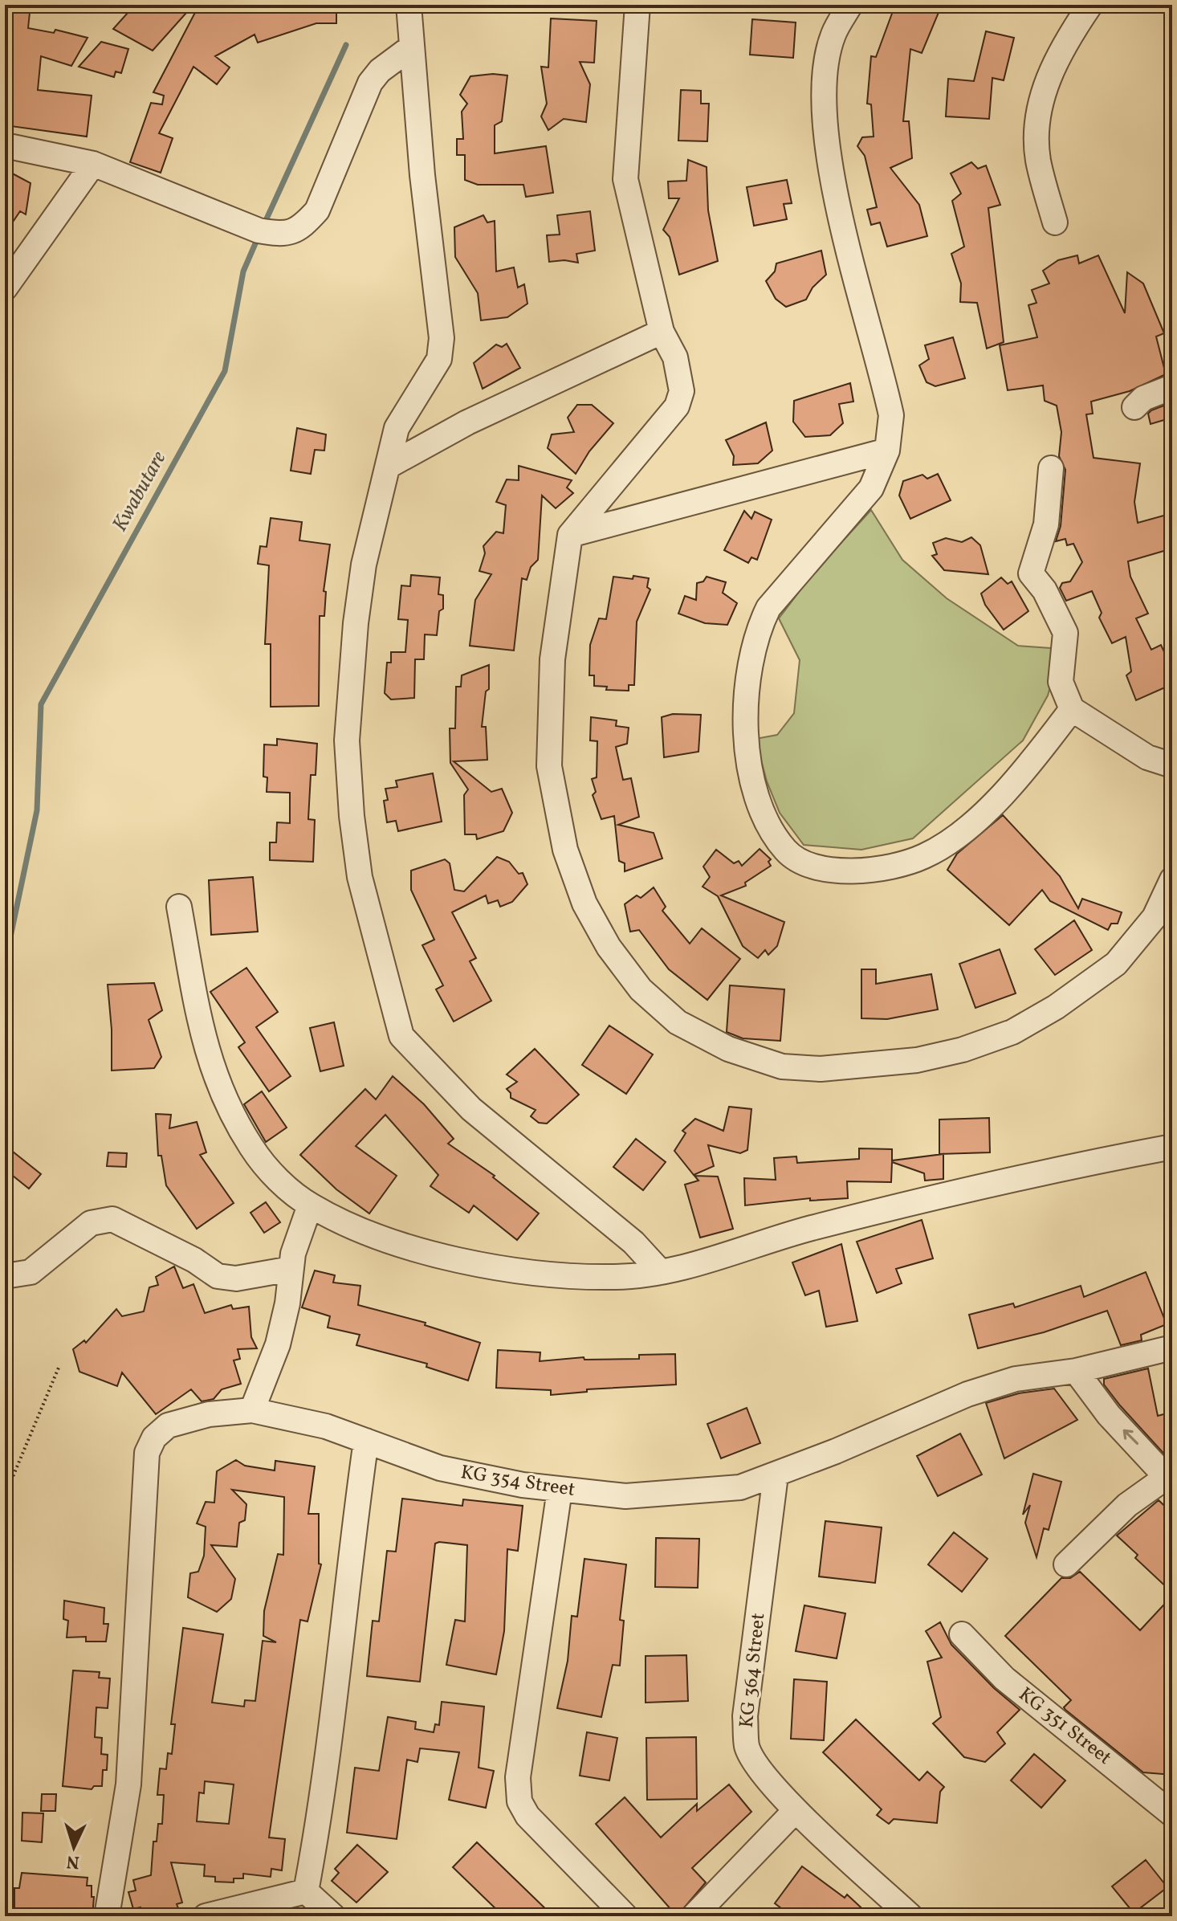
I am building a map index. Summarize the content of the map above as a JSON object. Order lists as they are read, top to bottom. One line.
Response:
{"streets":{"street":["KG 354 Street","KG 364 Street","KG 351 Street"]},"crossings":[["KG 354 Street","KG 364 Street"]],"water":["Kwabutare"],"north":"bottom"}
